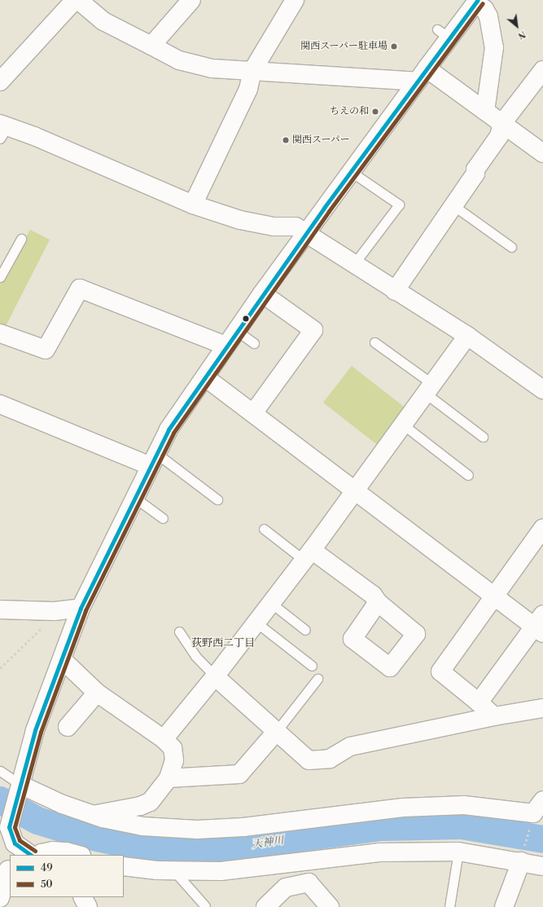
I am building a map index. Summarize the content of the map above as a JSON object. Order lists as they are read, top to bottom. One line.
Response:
{"districts":["荻野西二丁目"],"water":["天神川"],"places":["関西スーパー駐車場","ちえの和","関西スーパー"],"lines":["transit line 49","transit line 50"],"legend":["49","50"],"north":"bottom right"}
